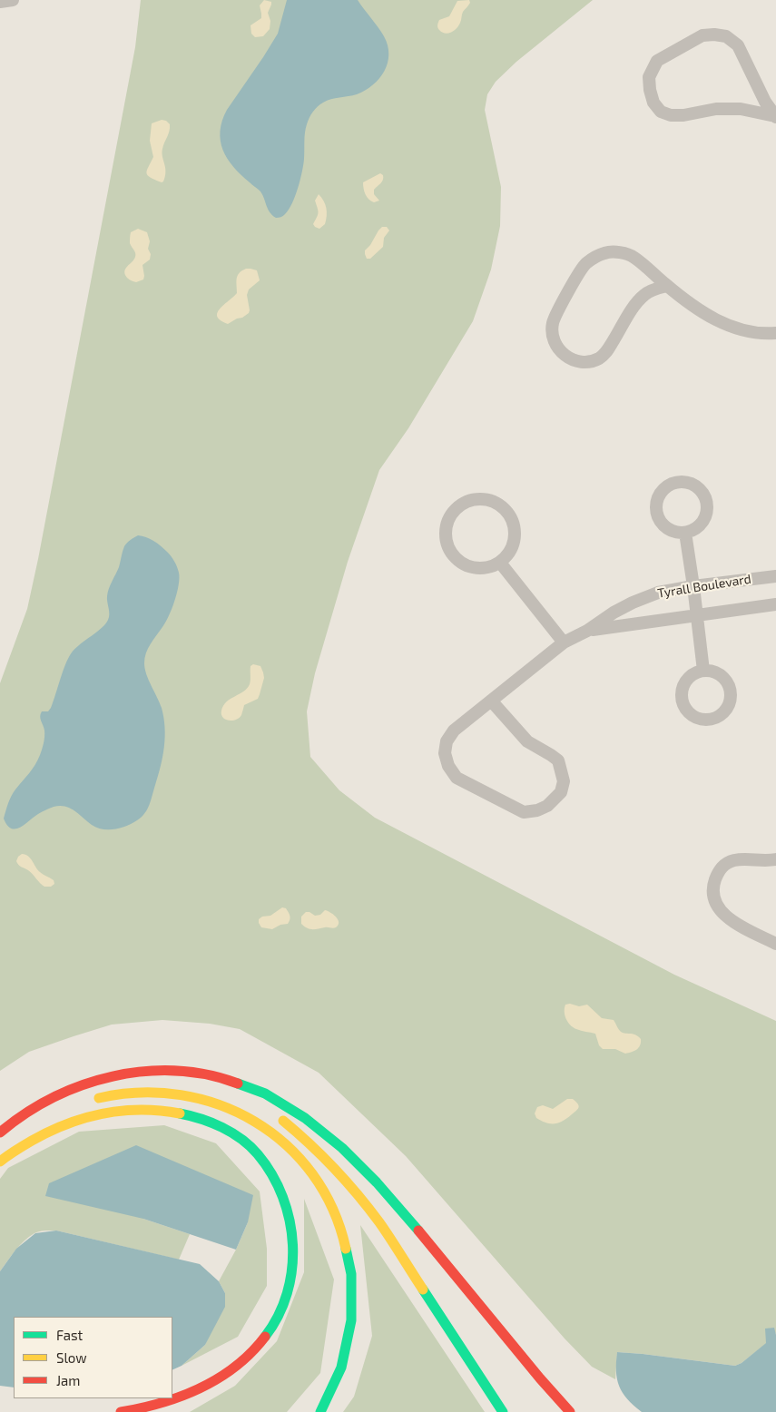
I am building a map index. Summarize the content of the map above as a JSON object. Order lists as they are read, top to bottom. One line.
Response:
{"streets":{"street":["Tyrall Boulevard"]},"legend":["Fast","Slow","Jam"]}
